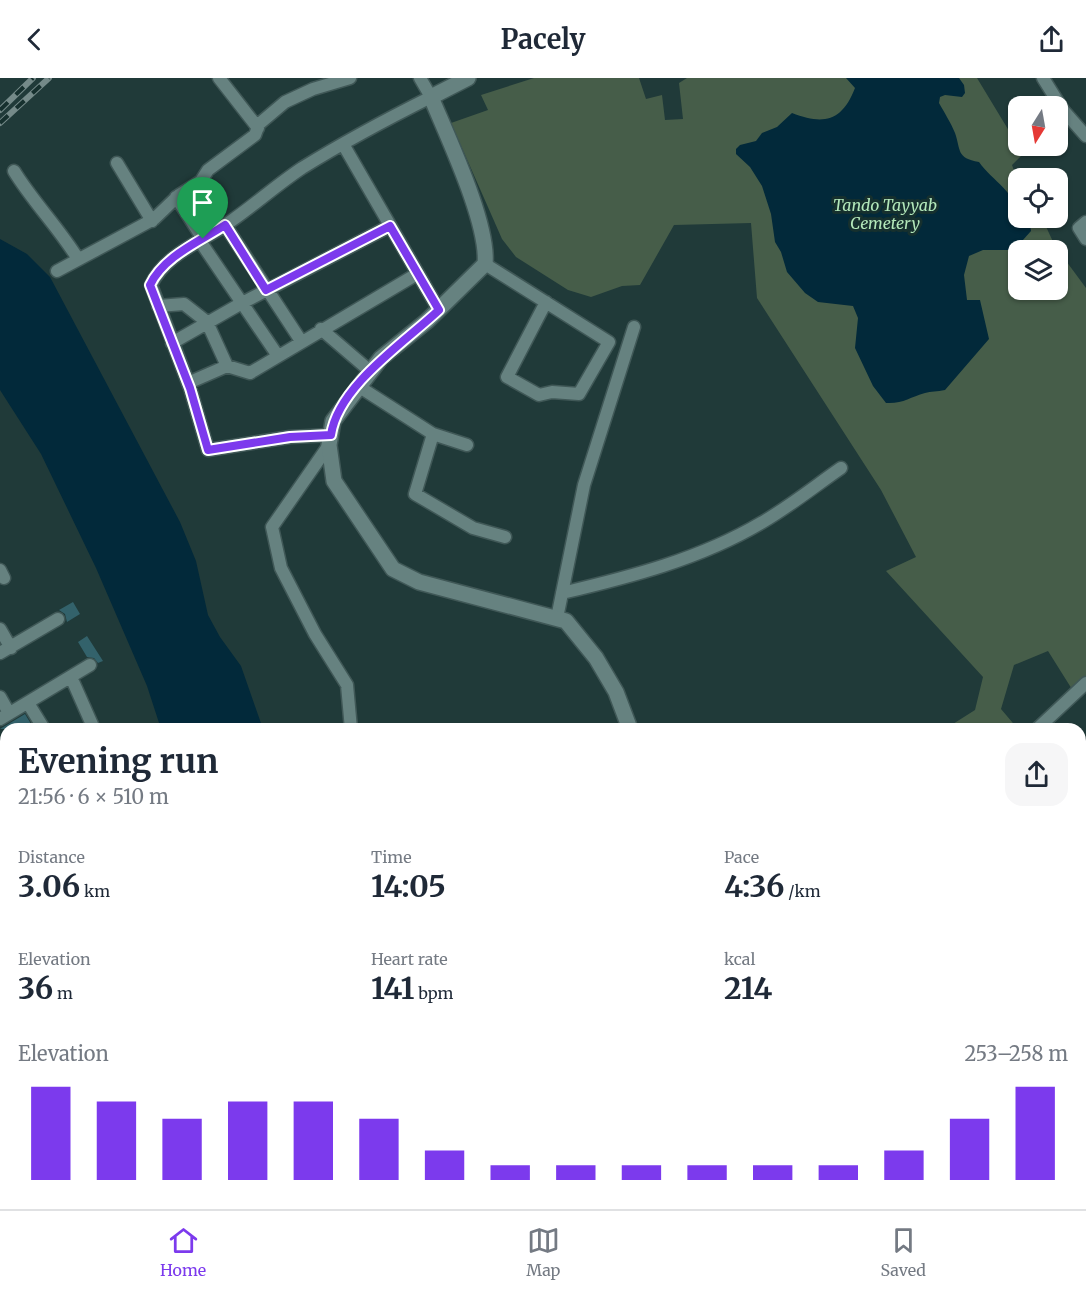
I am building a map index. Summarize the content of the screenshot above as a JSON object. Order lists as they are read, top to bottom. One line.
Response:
{"parks":["Tando Tayyab Cemetery"],"north":"bottom","page":{"header":"Pacely","heading":["Evening run","21:56 · 6 × 510 m"],"stats":[["Distance","3.06 km"],["Time","14:05"],["Pace","4:36 /km"],["Elevation","36 m"],["Heart rate","141 bpm"],["kcal","214"]],"chart":["Elevation","253–258 m"],"tabs":["Home","Map","Saved"]}}
